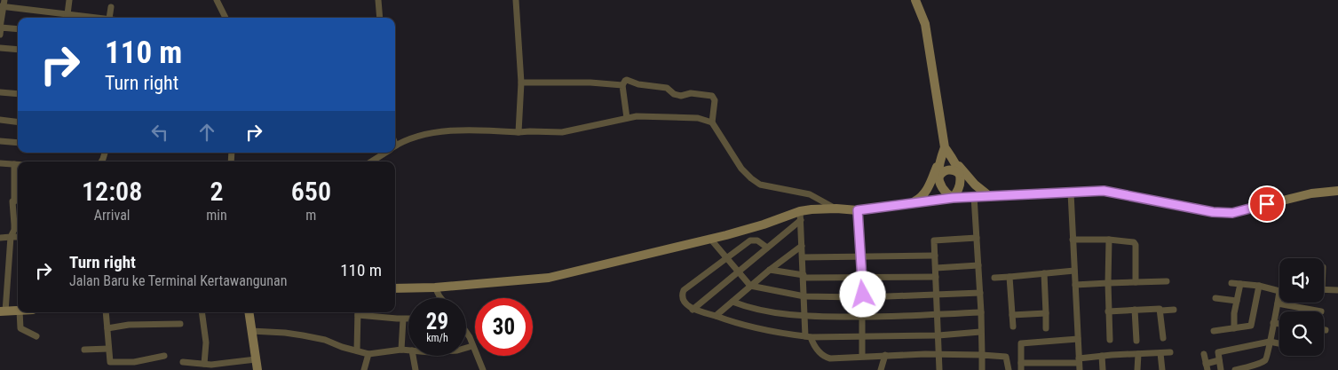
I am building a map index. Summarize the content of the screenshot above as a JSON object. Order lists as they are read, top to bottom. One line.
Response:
{"page":{"turn":["110 m","Turn right"],"eta":["12:08","Arrival","2","min","650","m"],"list":[{"name":"Turn right","note":"Jalan Baru ke Terminal Kertawangunan","value":"110 m"}],"speed":"29 km/h","limit":"30"}}
